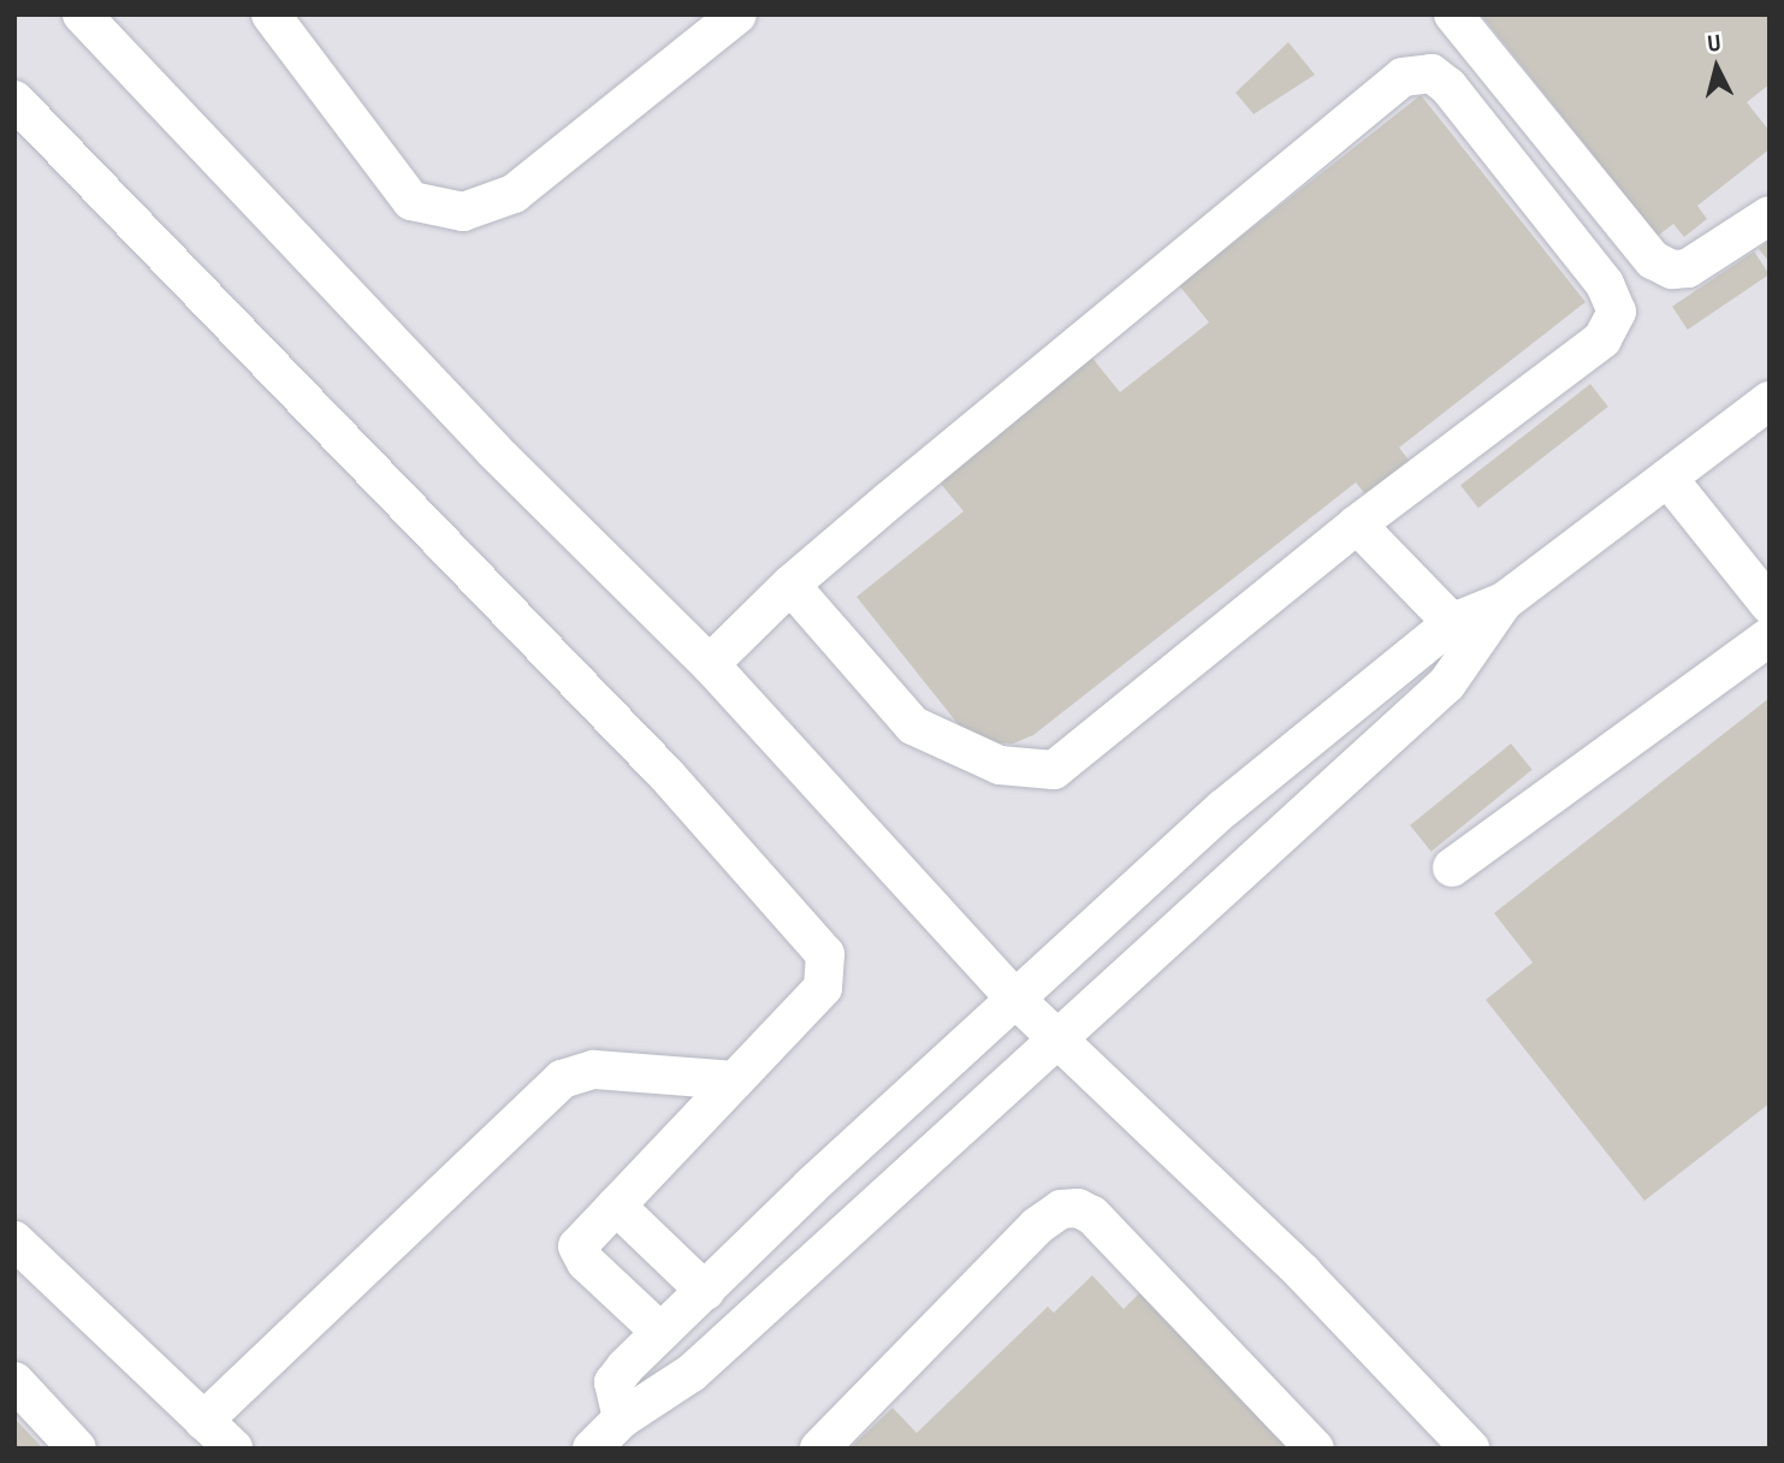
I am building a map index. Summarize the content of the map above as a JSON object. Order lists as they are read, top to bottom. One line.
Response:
{"north":"top"}
